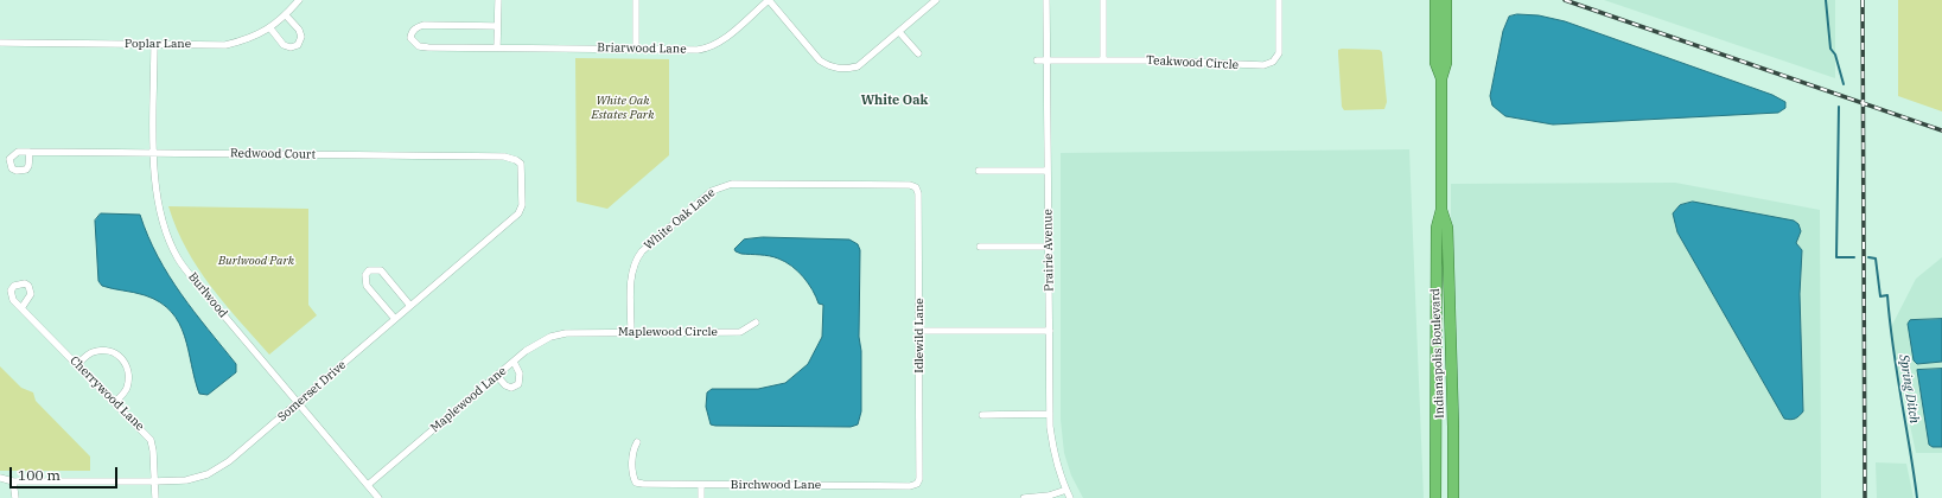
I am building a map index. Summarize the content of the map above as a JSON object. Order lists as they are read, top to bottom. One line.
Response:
{"streets":{"highway":["Indianapolis Boulevard"],"street":["Poplar Lane","Briarwood Lane","Teakwood Circle","Redwood Court","White Oak Lane","Prairie Avenue","Burlwood","Maplewood Circle","Idlewild Lane","Somerset Drive","Cherrywood Lane","Maplewood Lane","Birchwood Lane"]},"crossings":[["Poplar Lane","Burlwood"],["Teakwood Circle","Prairie Avenue"],["Redwood Court","Burlwood"],["Redwood Court","Somerset Drive"],["White Oak Lane","Maplewood Circle"],["White Oak Lane","Idlewild Lane"],["Burlwood","Somerset Drive"],["Burlwood","Maplewood Lane"],["Maplewood Circle","Maplewood Lane"],["Idlewild Lane","Birchwood Lane"],["Somerset Drive","Cherrywood Lane"]],"districts":["White Oak"],"water":["Spring Ditch"],"parks":["White Oak Estates Park","Burlwood Park"],"scale_bar":"100 m"}
